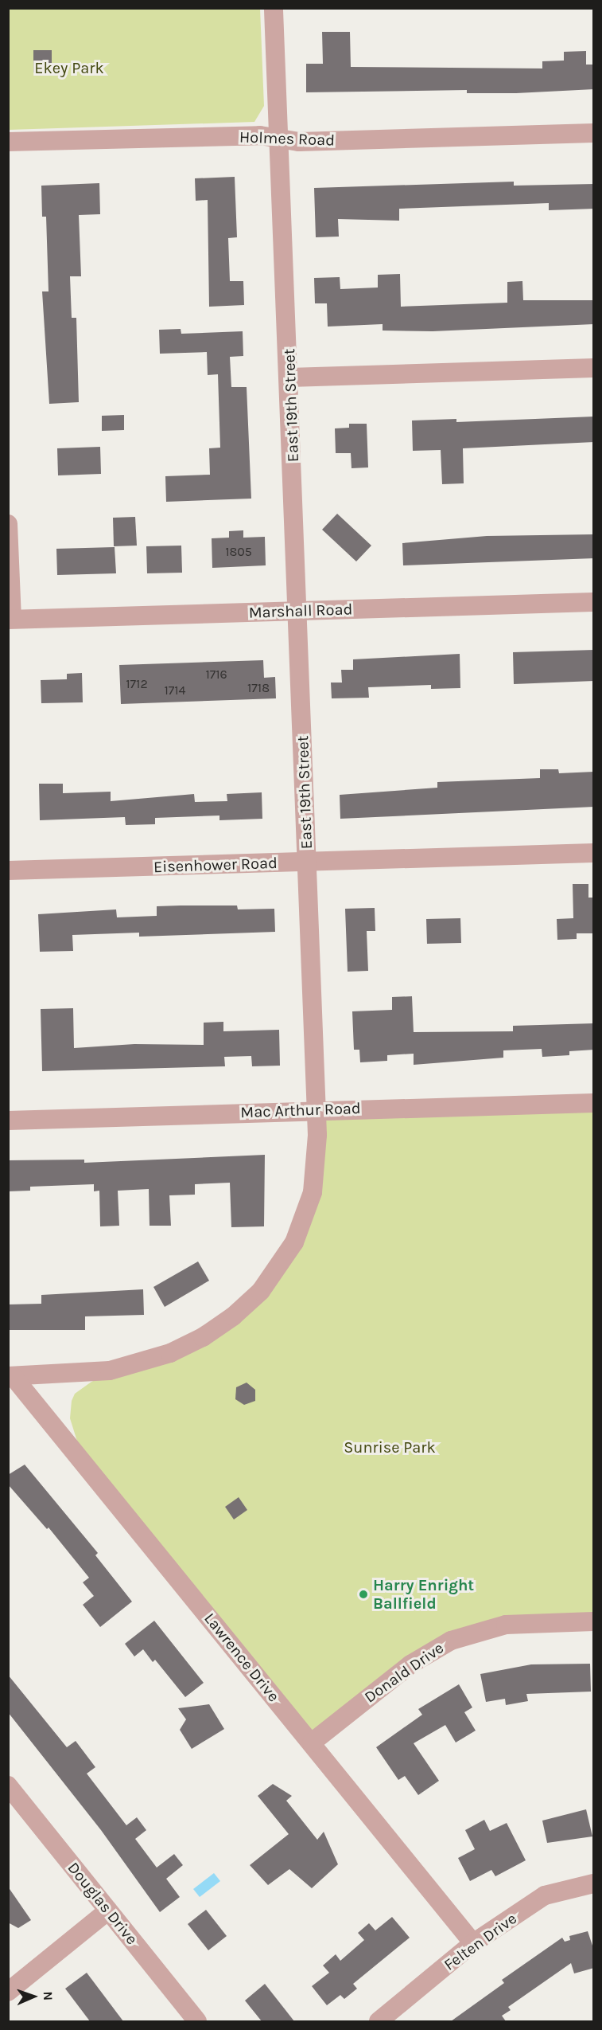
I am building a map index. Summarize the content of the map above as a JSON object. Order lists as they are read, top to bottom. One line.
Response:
{"streets":{"street":["Holmes Road","East 19th Street","Marshall Road","Eisenhower Road","Mac Arthur Road","Lawrence Drive","Donald Drive","Douglas Drive","Felten Drive"]},"crossings":[["Holmes Road","East 19th Street"],["East 19th Street","Marshall Road"],["East 19th Street","Eisenhower Road"],["East 19th Street","Mac Arthur Road"],["East 19th Street","Lawrence Drive"],["Lawrence Drive","Donald Drive"],["Lawrence Drive","Felten Drive"]],"parks":["Ekey Park","Sunrise Park"],"places":["Harry Enright Ballfield"],"house_numbers":["1805","1716","1712","1718","1714"],"north":"right"}
